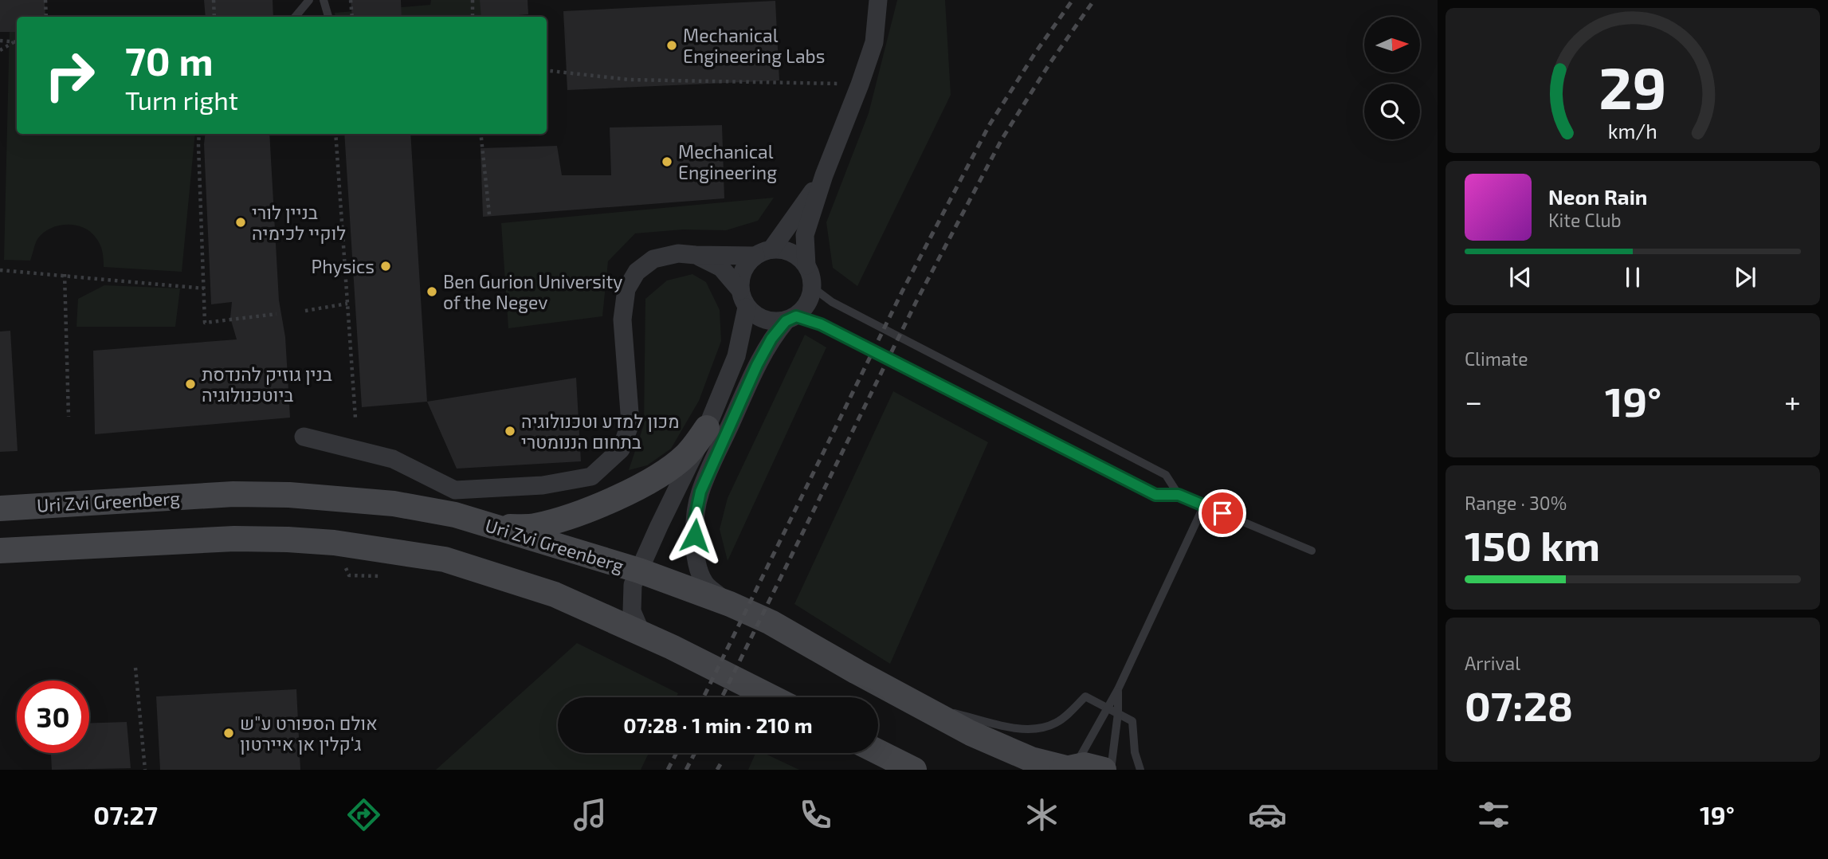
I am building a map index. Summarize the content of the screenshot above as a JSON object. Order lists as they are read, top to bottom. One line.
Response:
{"streets":{"main road":["Uri Zvi Greenberg"]},"places":["Mechanical Engineering Labs","Mechanical Engineering","בניין לורי לוקיי לכימיה","Physics","Ben Gurion University of the Negev","בנין גוזיק להנדסת ביוטכנולוגיה","מכון למדע וטכנולוגיה בתחום הננומטרי","אולם הספורט ע\"ש ג‘קלין אן איירטון"],"north":"right","page":{"turn":["70 m","Turn right"],"song":["Neon Rain","Kite Club"],"tile":["Climate",["Range · 30%","150 km"],["Arrival","07:28"]],"heat":["−","19°","+"],"limit":"30","trip":"07:28 · 1 min · 210 m","tabs":["07:27","19°"],"gauge":["29","km/h"]}}
